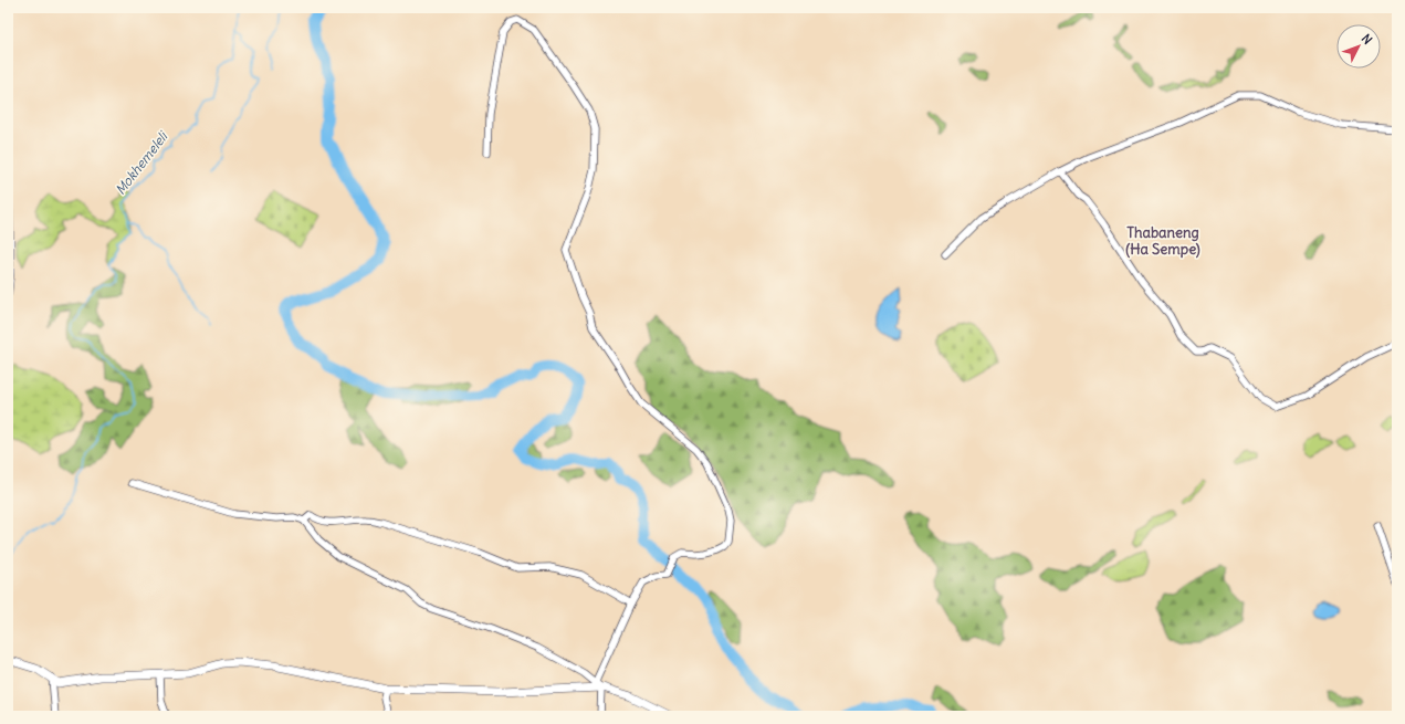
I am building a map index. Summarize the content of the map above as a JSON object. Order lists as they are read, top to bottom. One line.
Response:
{"districts":["Thabaneng (Ha Sempe)"],"water":["Mokhemeleli"],"north":"top right"}
